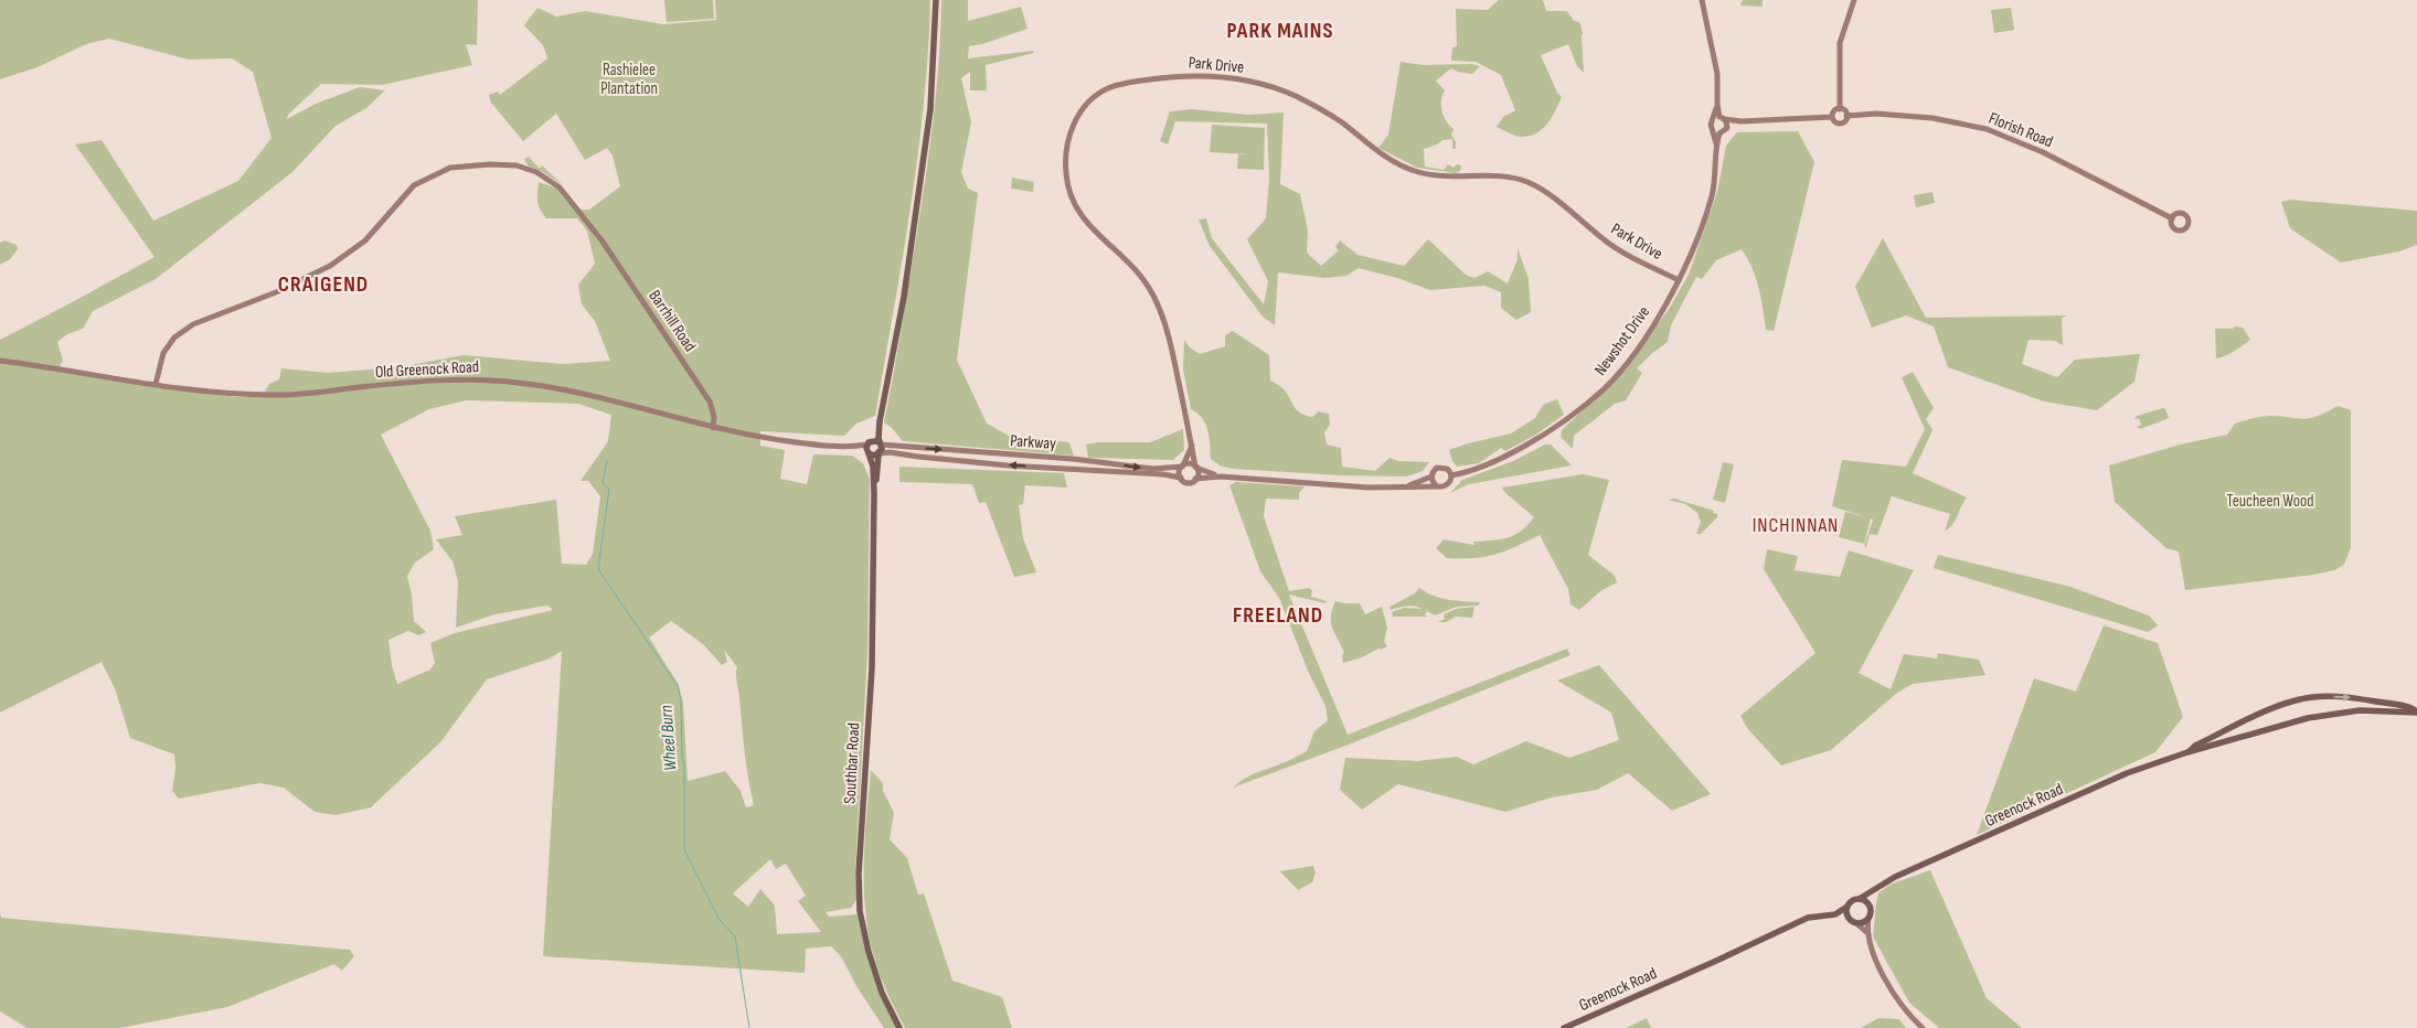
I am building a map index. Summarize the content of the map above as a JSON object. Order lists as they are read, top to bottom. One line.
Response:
{"streets":{"main road":["Southbar Road","Greenock Road"],"street":["Park Drive","Florish Road","Barrhill Road","Newshot Drive","Old Greenock Road","Parkway"]},"crossings":[["Park Drive","Newshot Drive"],["Park Drive","Parkway"],["Barrhill Road","Old Greenock Road"],["Old Greenock Road","Parkway"],["Old Greenock Road","Southbar Road"],["Parkway","Southbar Road"]],"districts":["PARK MAINS","CRAIGEND","INCHINNAN","FREELAND"],"water":["Wheel Burn"],"parks":["Rashielee Plantation","Teucheen Wood"]}
